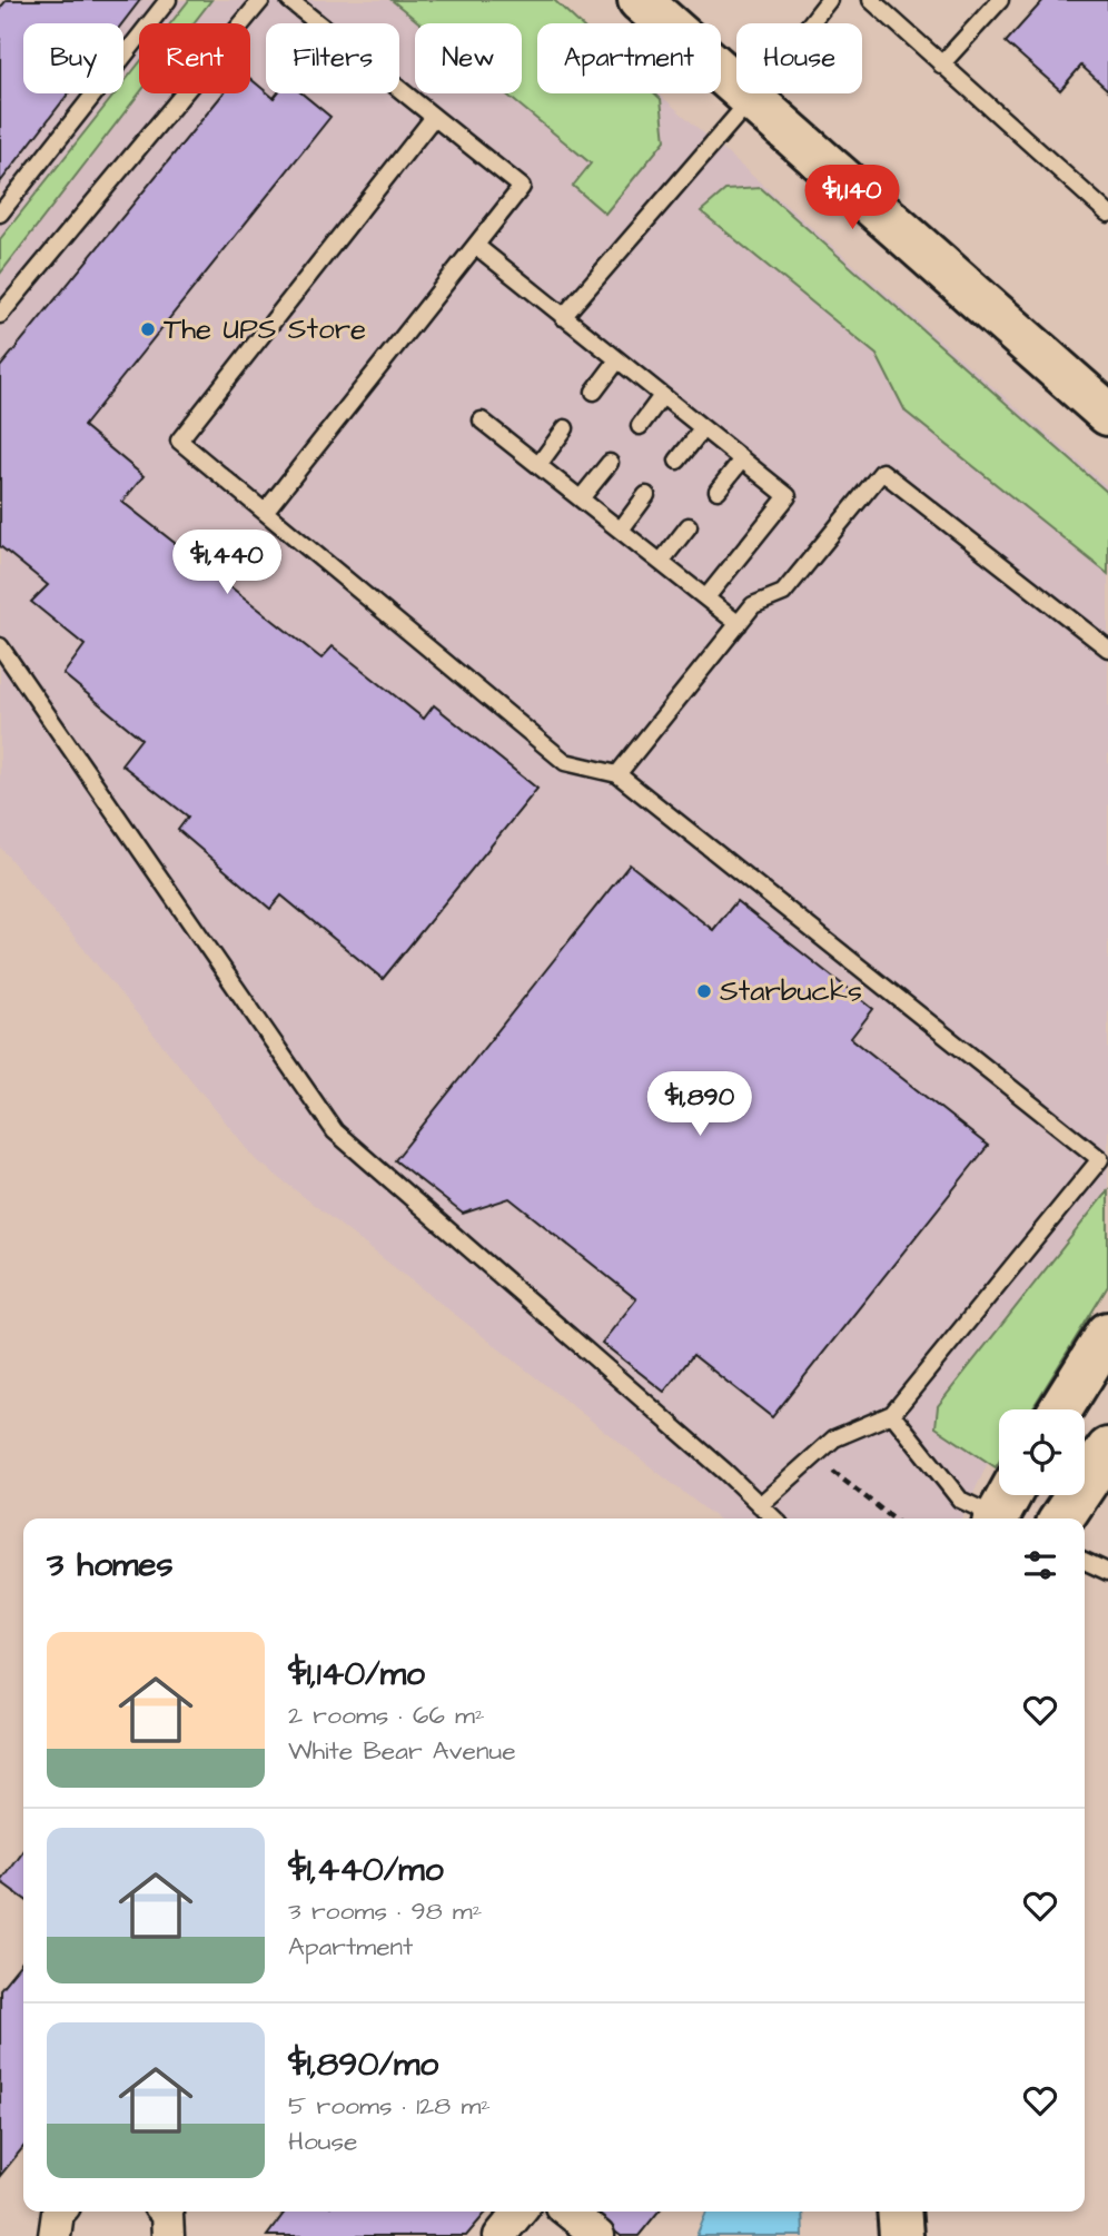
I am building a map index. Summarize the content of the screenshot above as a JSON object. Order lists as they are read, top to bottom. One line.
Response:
{"places":["The UPS Store","Starbucks"],"page":{"chip":["Buy","Rent","Filters","New","Apartment","House"],"price":["$1,140","$1,440","$1,890"],"heading":"3 homes","list":[{"name":"$1,140/mo","note":"2 rooms · 66 m² · White Bear Avenue"},{"name":"$1,440/mo","note":"3 rooms · 98 m² · Apartment"},{"name":"$1,890/mo","note":"5 rooms · 128 m² · House"}]}}
